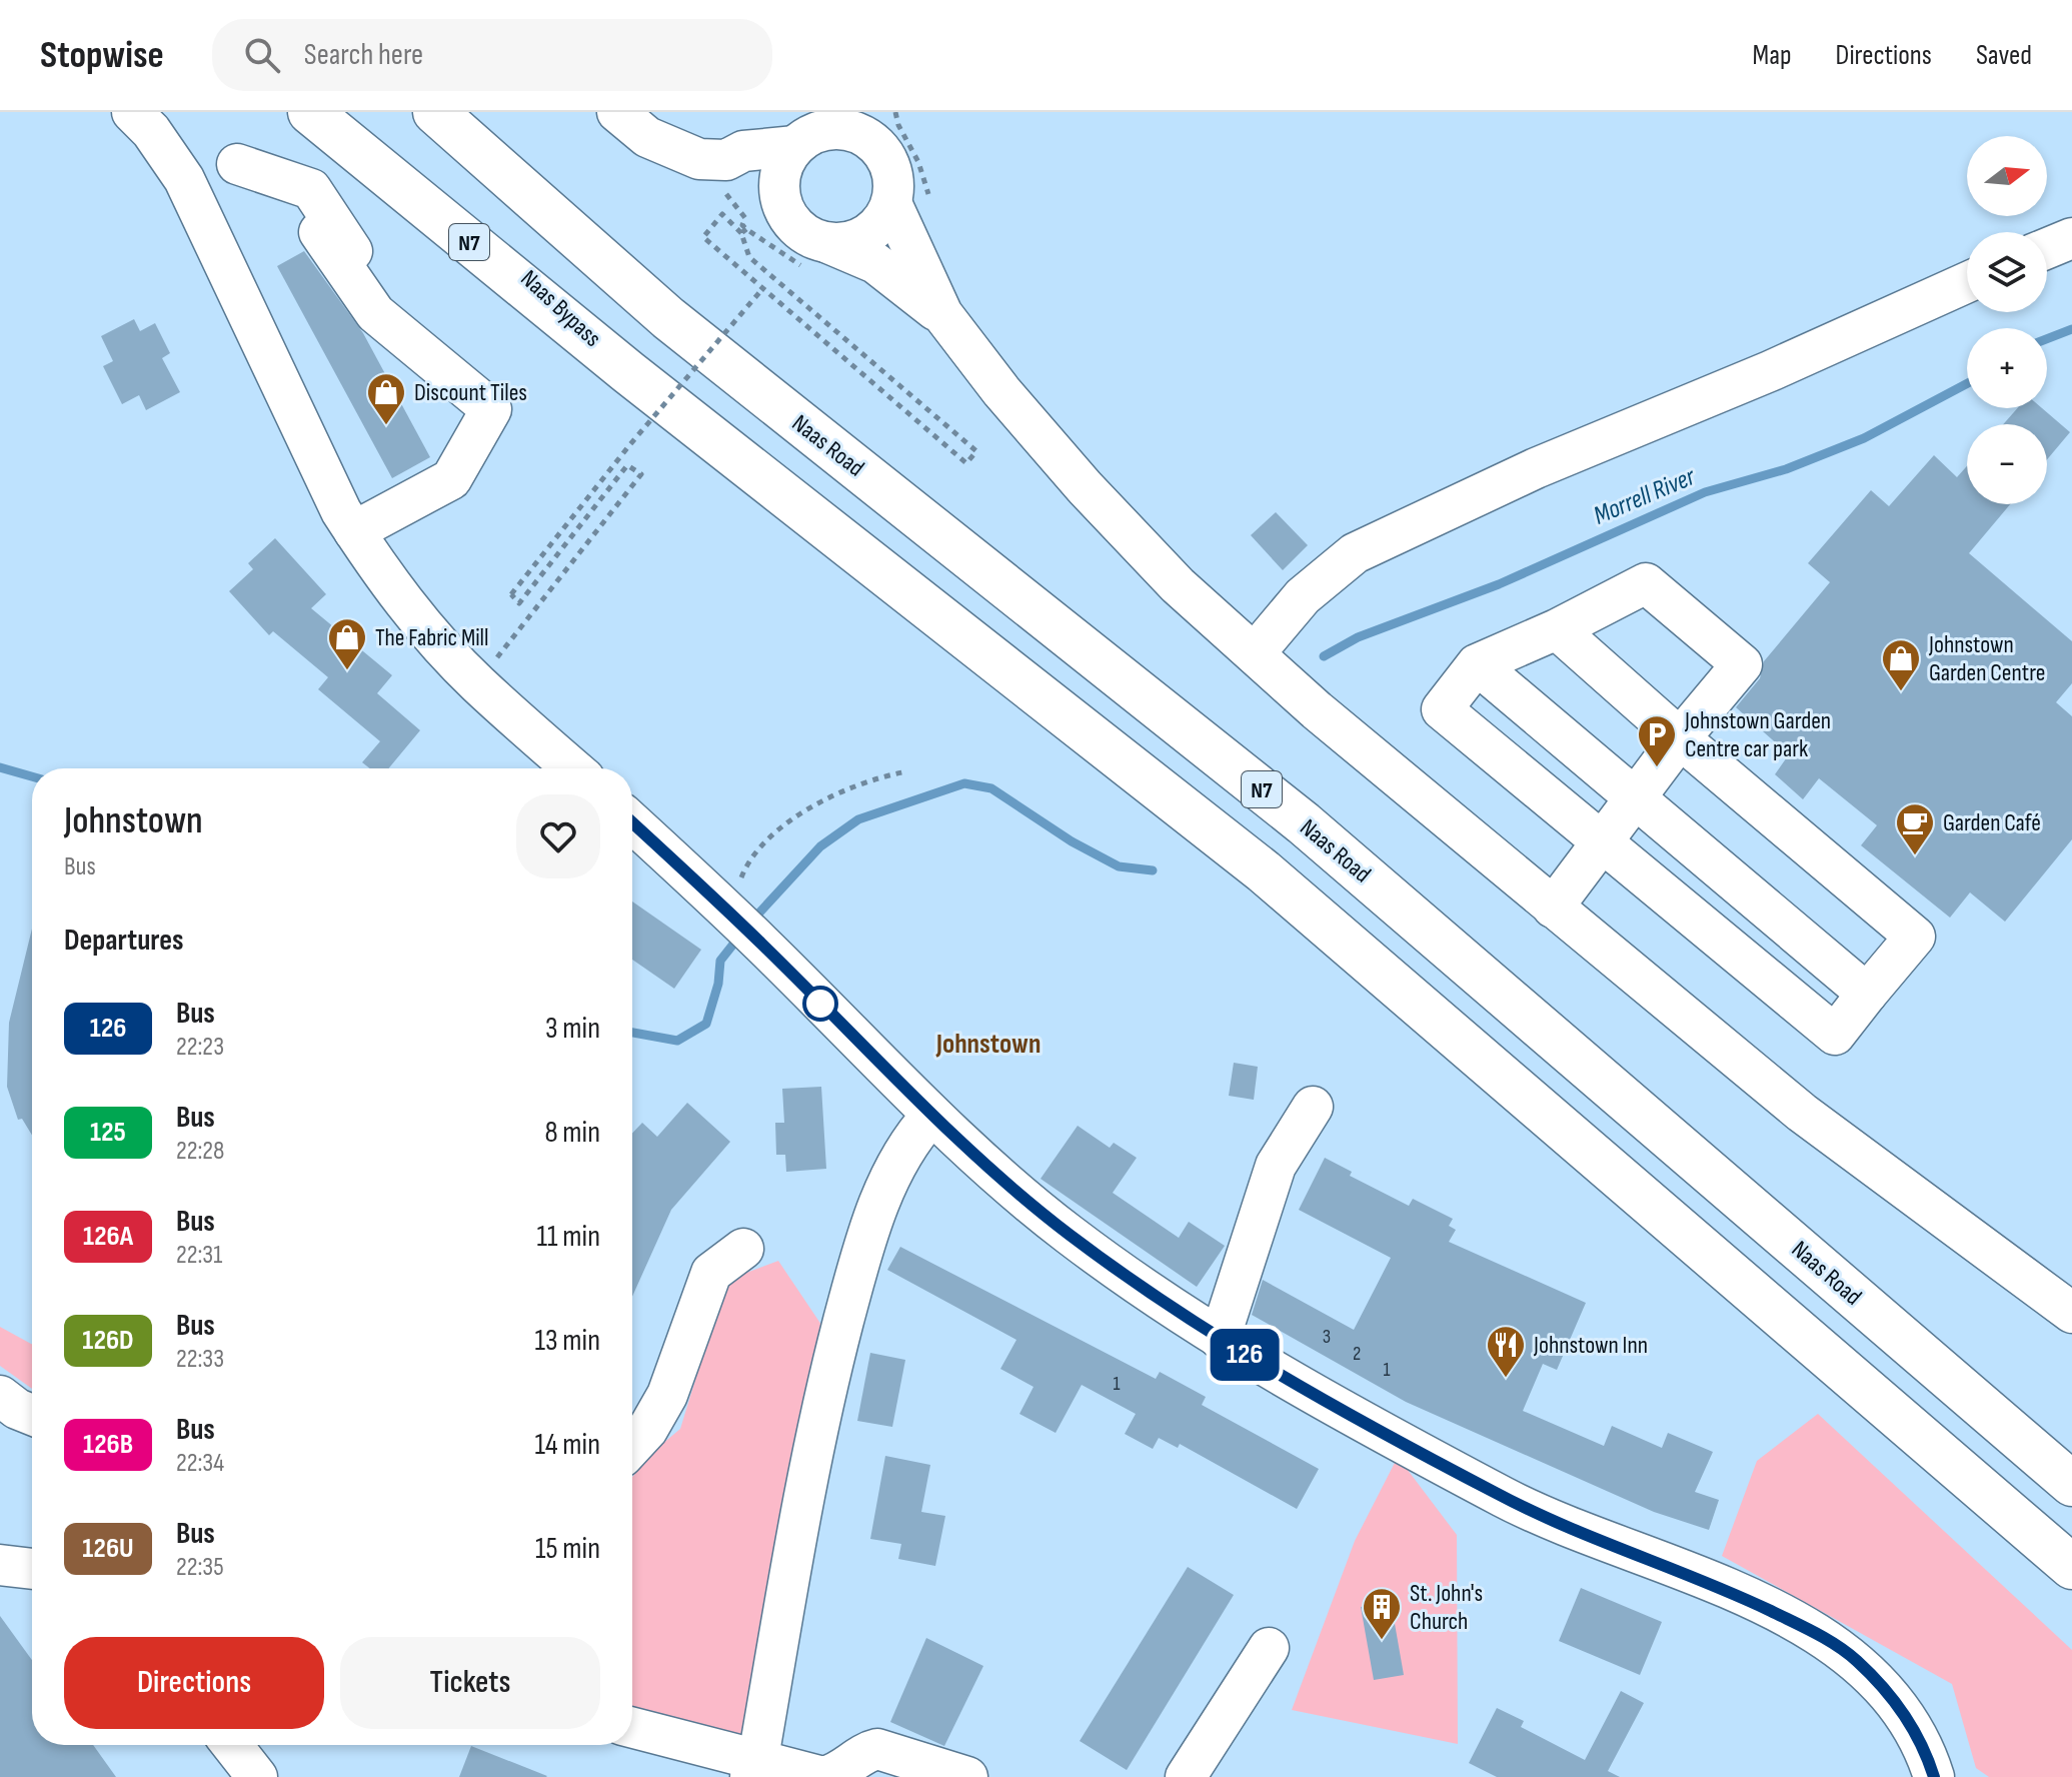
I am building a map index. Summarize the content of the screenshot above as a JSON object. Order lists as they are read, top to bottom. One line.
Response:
{"streets":{"highway":["N7","Naas Bypass","Naas Road"]},"crossings":[["N7","Naas Bypass"]],"districts":["Johnstown"],"water":["Morrell River"],"places":{"shop":["Discount Tiles","The Fabric Mill","Johnstown Garden Centre"],"parking":["Johnstown Garden Centre car park"],"cafe":["Garden Café"],"restaurant":["Johnstown Inn"],"building":["St. John's Church"]},"lines":["bus line 126"],"house_numbers":["3","2","1","1"],"north":"right","page":{"header":"Stopwise","search":"Search here","nav":["Map","Directions","Saved"],"on_map":"126","map_buttons":["+","−"],"heading":[["Johnstown","Bus"],"Departures"],"list":[{"mark":"126","name":"Bus","note":"22:23","value":"3 min"},{"mark":"125","name":"Bus","note":"22:28","value":"8 min"},{"mark":"126A","name":"Bus","note":"22:31","value":"11 min"},{"mark":"126D","name":"Bus","note":"22:33","value":"13 min"},{"mark":"126B","name":"Bus","note":"22:34","value":"14 min"},{"mark":"126U","name":"Bus","note":"22:35","value":"15 min"}],"buttons":["Directions","Tickets"]}}
